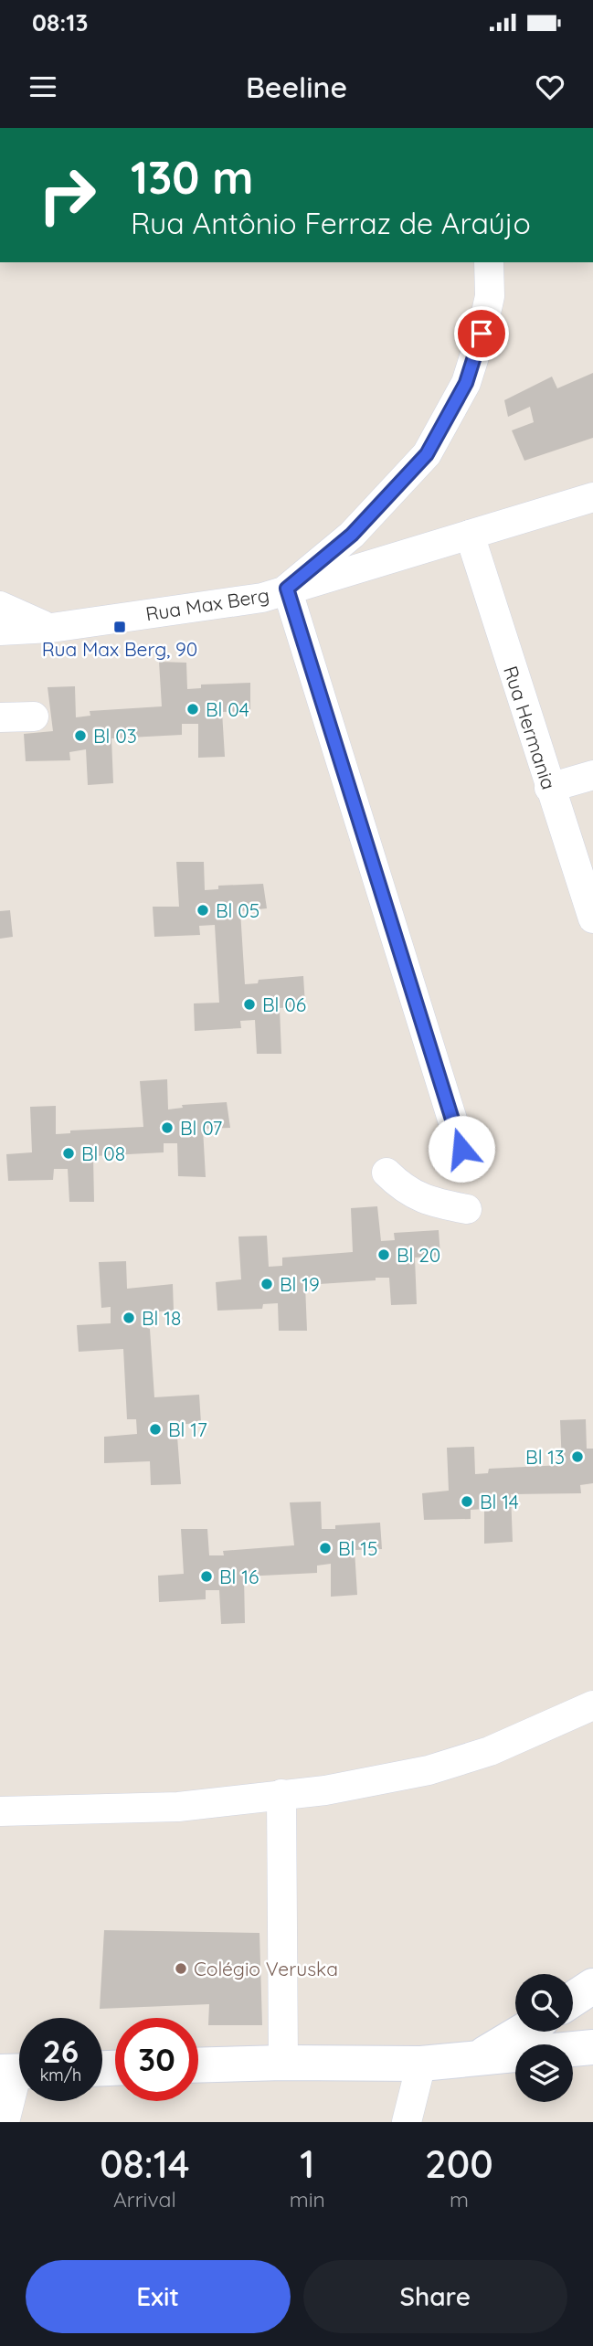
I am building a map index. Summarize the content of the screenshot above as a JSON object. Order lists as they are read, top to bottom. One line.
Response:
{"streets":{"street":["Rua Max Berg","Rua Hermania"]},"crossings":[["Rua Max Berg","Rua Hermania"]],"places":{"transit":["Rua Max Berg, 90"],"other":["Bl 04","Bl 03","Bl 05","Bl 06","Bl 07","Bl 08","Bl 20","Bl 19","Bl 18","Bl 17","Bl 13","Bl 14","Bl 15","Bl 16","Colégio Veruska"]},"page":{"status":"08:13","header":"Beeline","turn":["130 m","Rua Antônio Ferraz de Araújo"],"speed":"26 km/h","limit":"30","eta":["08:14","Arrival","1","min","200","m"],"buttons":["Exit","Share"]}}
